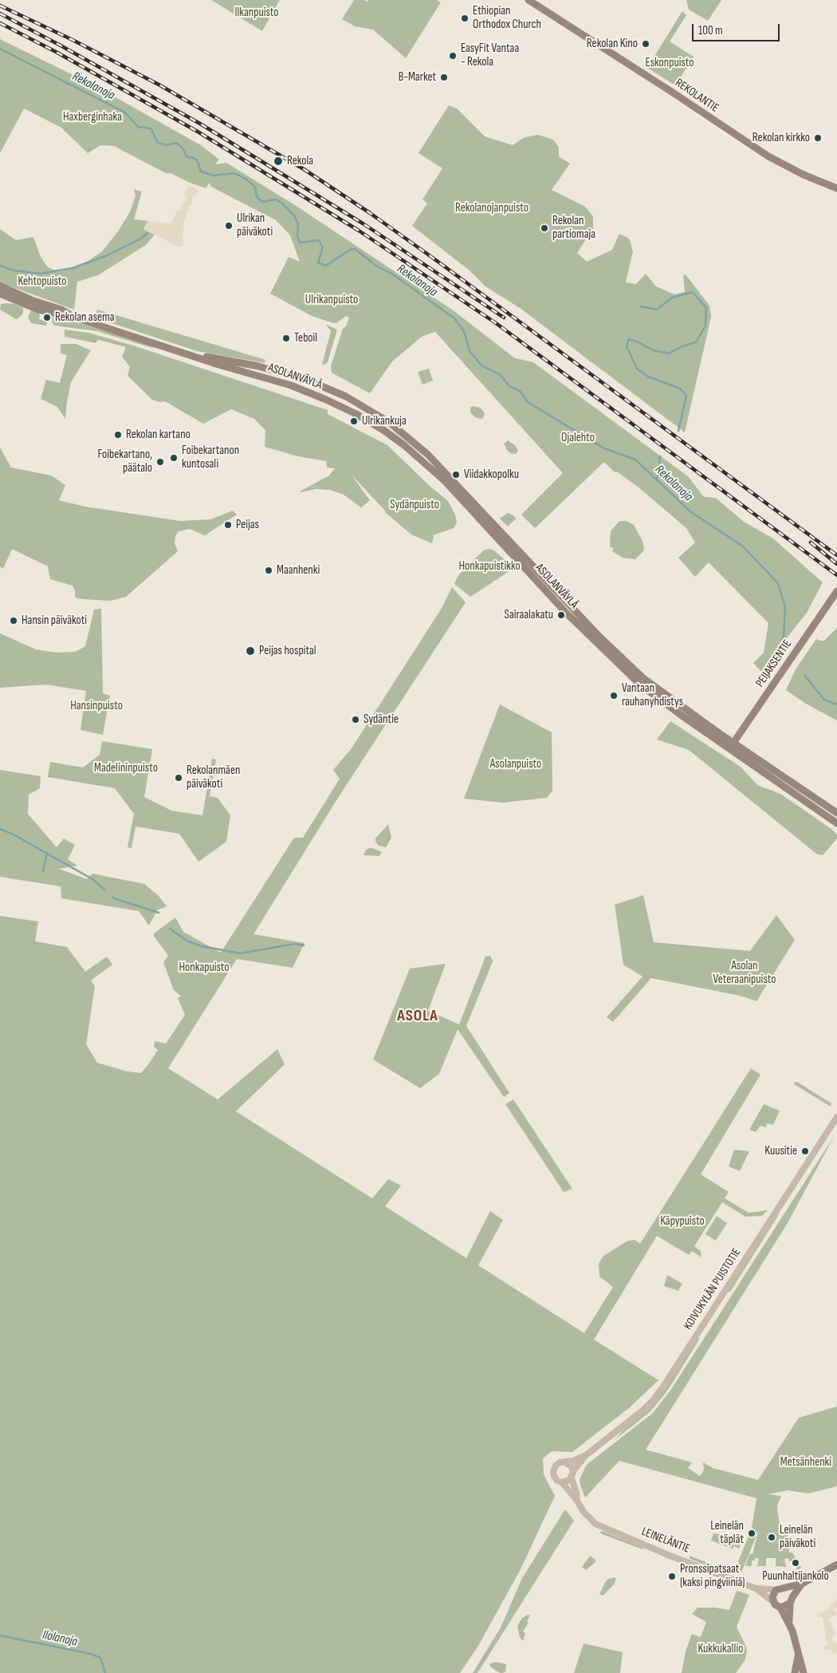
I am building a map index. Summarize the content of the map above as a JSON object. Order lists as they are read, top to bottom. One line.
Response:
{"streets":{"main road":["REKOLANTIE","ASOLANVÄYLÄ","PEIJAKSENTIE"],"street":["KOIVUKYLÄN PUISTOTIE","LEINELÄNTIE"]},"crossings":[["ASOLANVÄYLÄ","PEIJAKSENTIE"],["KOIVUKYLÄN PUISTOTIE","LEINELÄNTIE"]],"districts":["ASOLA"],"water":["Rekolanoja","Ilolanoja"],"parks":["Ilkanpuisto","Eskonpuisto","Haxberginhaka","Rekolanojanpuisto","Kehtopuisto","Ulrikanpuisto","Ojalehto","Sydänpuisto","Honkapuistikko","Hansinpuisto","Asolanpuisto","Madelininpuisto","Asolan Veteraanipuisto","Honkapuisto","Käpypuisto","Metsänhenki","Kukkukallio"],"places":["Ethiopian Orthodox Church","Rekolan Kino","EasyFit Vantaa - Rekola","B-Market","Rekolan kirkko","Rekola","Ulrikan päiväkoti","Rekolan partiomaja","Rekolan asema","Teboil","Ulrikankuja","Rekolan kartano","Foibekartanon kuntosali","Foibekartano, päätalo","Viidakkopolku","Peijas","Maanhenki","Sairaalakatu","Hansin päiväkoti","Peijas hospital","Vantaan rauhanyhdistys","Sydäntie","Rekolanmäen päiväkoti","Kuusitie","Leinelän täplät","Leinelän päiväkoti","Puunhaltijankolo","Pronssipatsaat (kaksi pingviiniä)"],"scale_bar":"100 m"}
